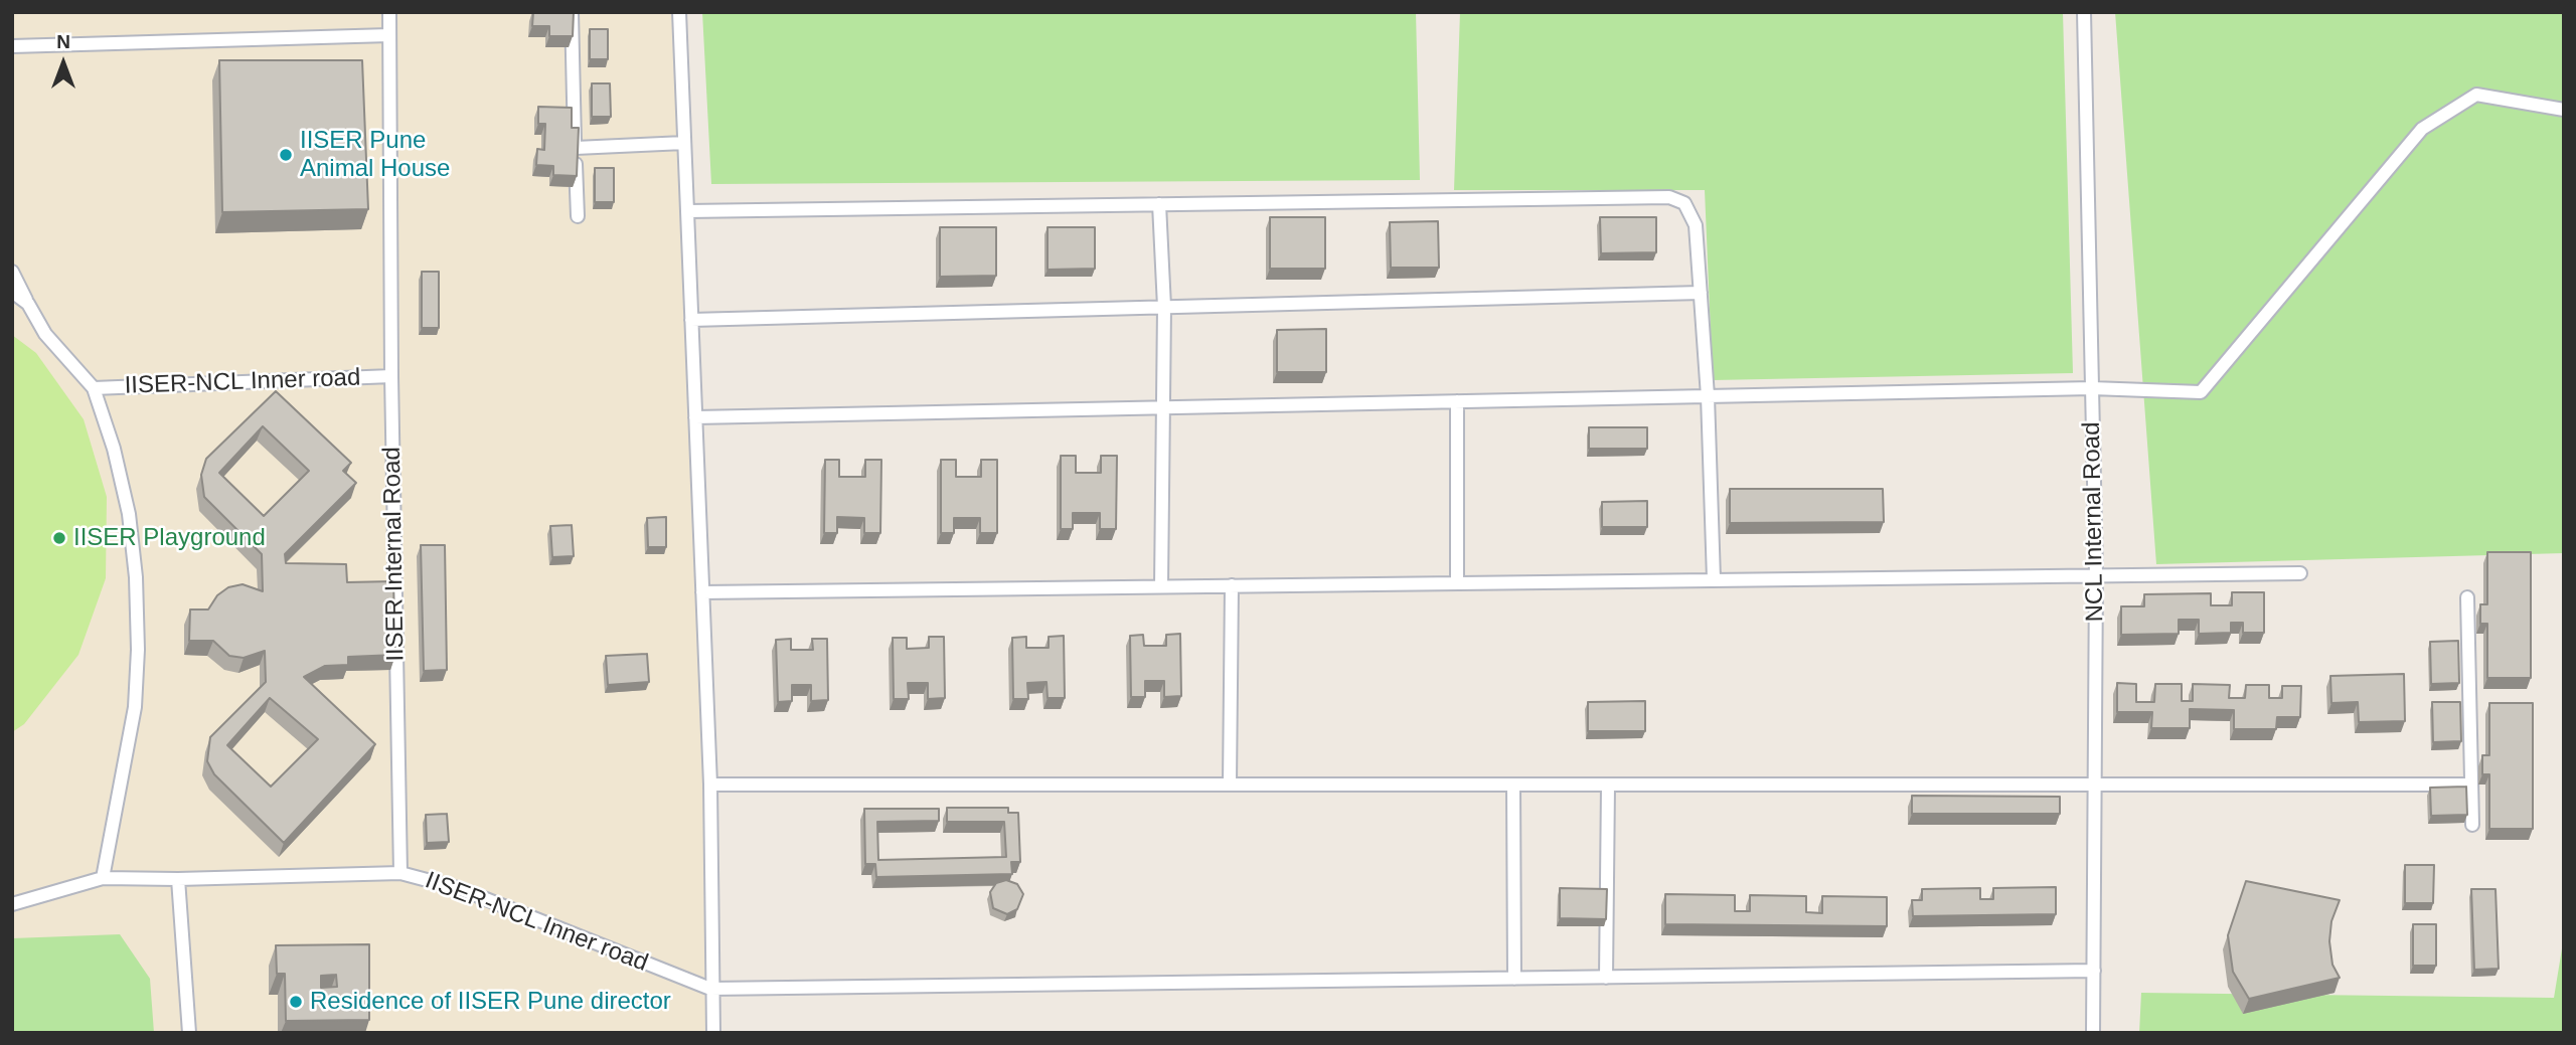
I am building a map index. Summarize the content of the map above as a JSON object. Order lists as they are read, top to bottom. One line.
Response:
{"streets":{"lane":["IISER-NCL Inner road","NCL Internal Road","IISER Internal Road"]},"crossings":[["IISER-NCL Inner road","IISER Internal Road"]],"places":["IISER Pune Animal House","IISER Playground","Residence of IISER Pune director"],"north":"top"}
